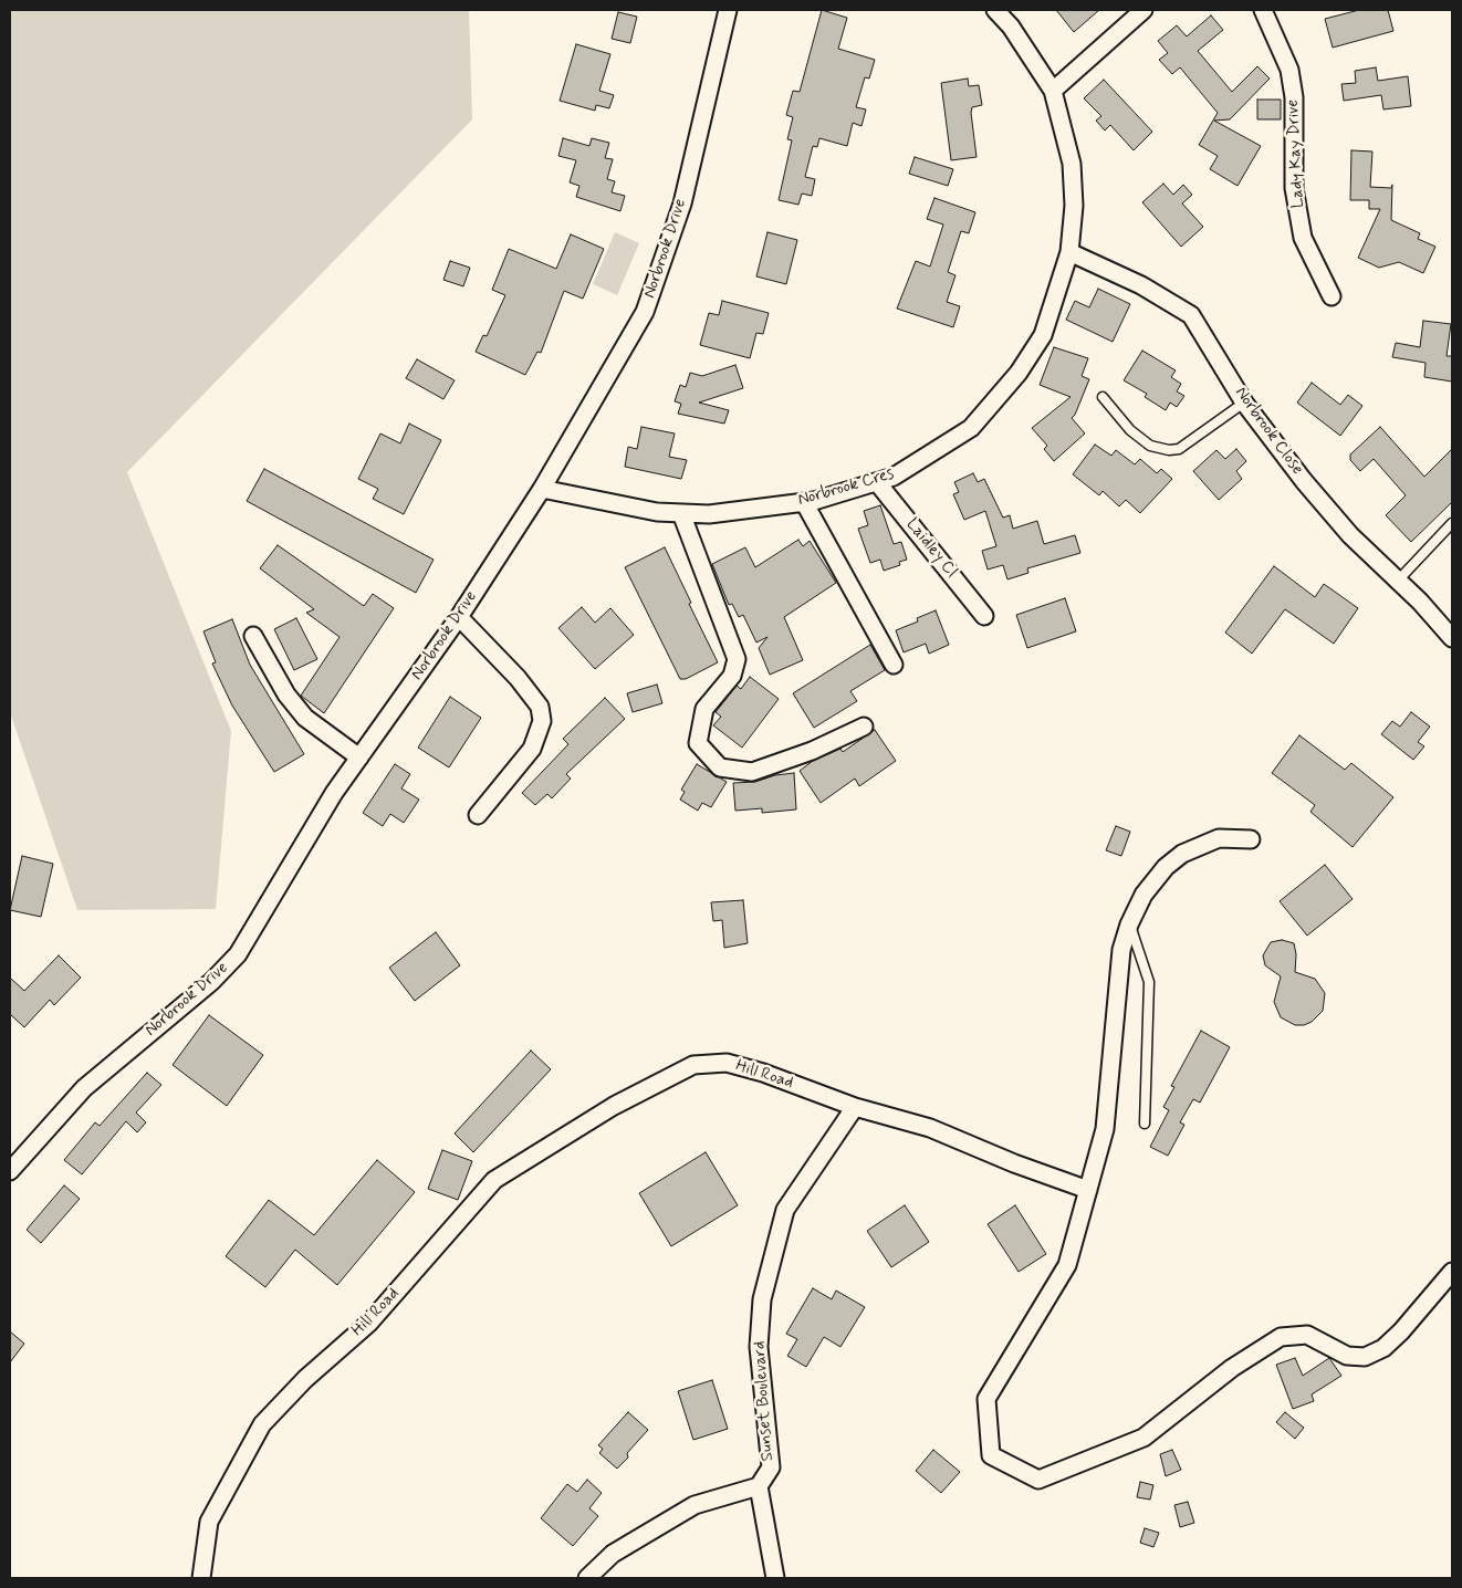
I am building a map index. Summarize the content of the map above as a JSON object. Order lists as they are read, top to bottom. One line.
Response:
{"streets":{"street":["Lady Kay Drive","Norbrook Drive","Norbrook Close","Norbrook Cres","Laidley Cl","Hill Road","Sunset Boulevard"]},"crossings":[["Norbrook Drive","Norbrook Cres"],["Norbrook Close","Norbrook Cres"],["Norbrook Cres","Laidley Cl"],["Hill Road","Sunset Boulevard"]]}
